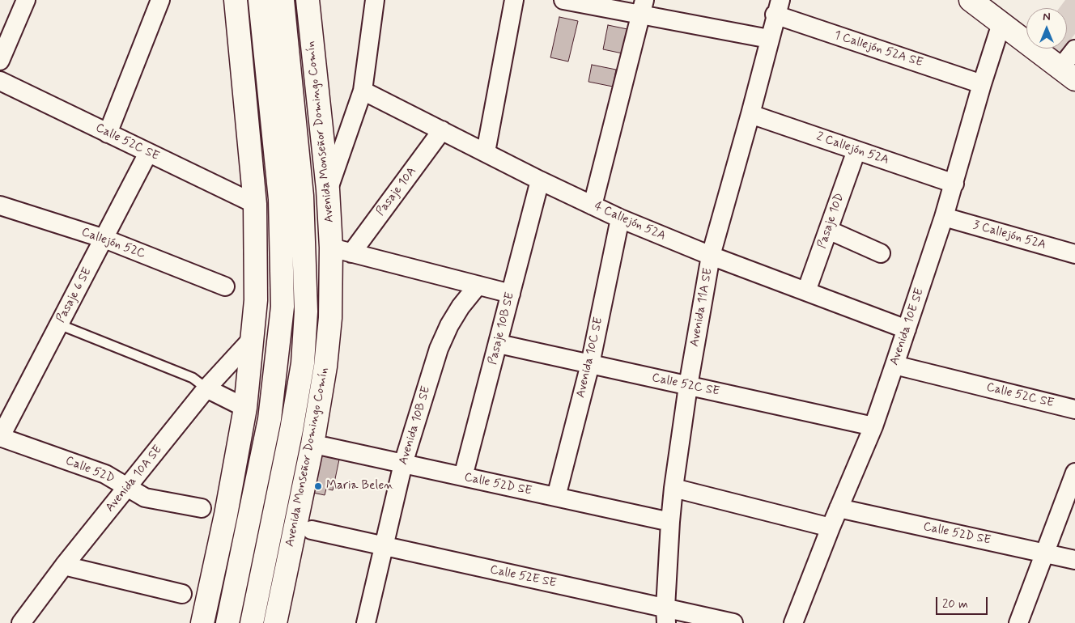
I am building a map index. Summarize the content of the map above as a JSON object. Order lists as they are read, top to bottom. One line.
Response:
{"streets":{"main road":["Avenida Monseñor Domingo Comín"],"street":["1 Callejón 52A SE","Calle 52C SE","2 Callejón 52A","Pasaje 10A","Pasaje 10D","4 Callejón 52A","3 Callejón 52A","Callejón 52C","Pasaje 6 SE","Avenida 11A SE","Avenida 10E SE","Pasaje 10B SE","Avenida 10C SE","Avenida 10B SE","Calle 52D","Avenida 10A SE","Calle 52D SE","Calle 52E SE"]},"crossings":[["1 Callejón 52A SE","Avenida 11A SE"],["1 Callejón 52A SE","Avenida 10E SE"],["Avenida Monseñor Domingo Comín","Pasaje 10A"],["Calle 52C SE","Pasaje 6 SE"],["Calle 52C SE","Avenida 11A SE"],["Calle 52C SE","Avenida 10E SE"],["Calle 52C SE","Pasaje 10B SE"],["Calle 52C SE","Avenida 10C SE"],["2 Callejón 52A","Pasaje 10D"],["2 Callejón 52A","Avenida 11A SE"],["2 Callejón 52A","Avenida 10E SE"],["Pasaje 10A","4 Callejón 52A"],["Pasaje 10D","4 Callejón 52A"],["4 Callejón 52A","Avenida 11A SE"],["4 Callejón 52A","Avenida 10E SE"],["4 Callejón 52A","Pasaje 10B SE"],["4 Callejón 52A","Avenida 10C SE"],["3 Callejón 52A","Avenida 10E SE"],["Callejón 52C","Pasaje 6 SE"],["Pasaje 6 SE","Calle 52D"],["Avenida 11A SE","Calle 52D SE"],["Avenida 11A SE","Calle 52E SE"],["Avenida 10E SE","Calle 52D SE"],["Pasaje 10B SE","Calle 52D SE"],["Avenida 10C SE","Calle 52D SE"],["Avenida 10B SE","Calle 52D SE"],["Avenida 10B SE","Calle 52E SE"],["Calle 52D","Avenida 10A SE"]],"places":["Maria Belen"],"scale_bar":"20 m","north":"top"}
